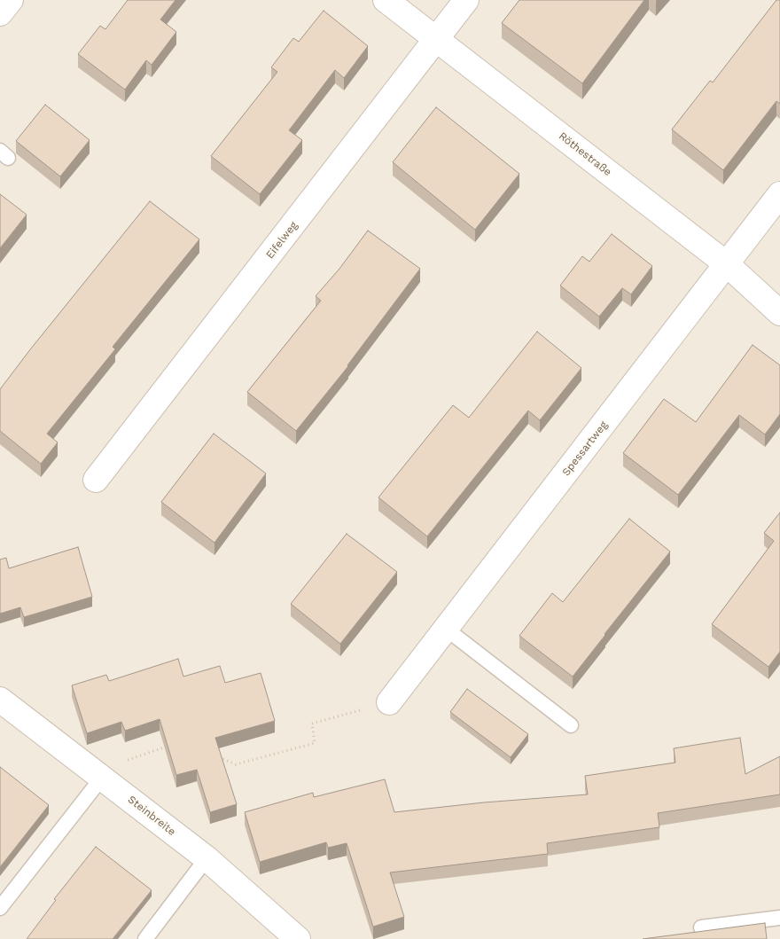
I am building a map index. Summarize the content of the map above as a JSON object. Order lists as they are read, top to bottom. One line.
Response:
{"streets":{"street":["Röthestraße","Eifelweg","Spessartweg","Steinbreite"]},"crossings":[["Röthestraße","Eifelweg"],["Röthestraße","Spessartweg"]]}
